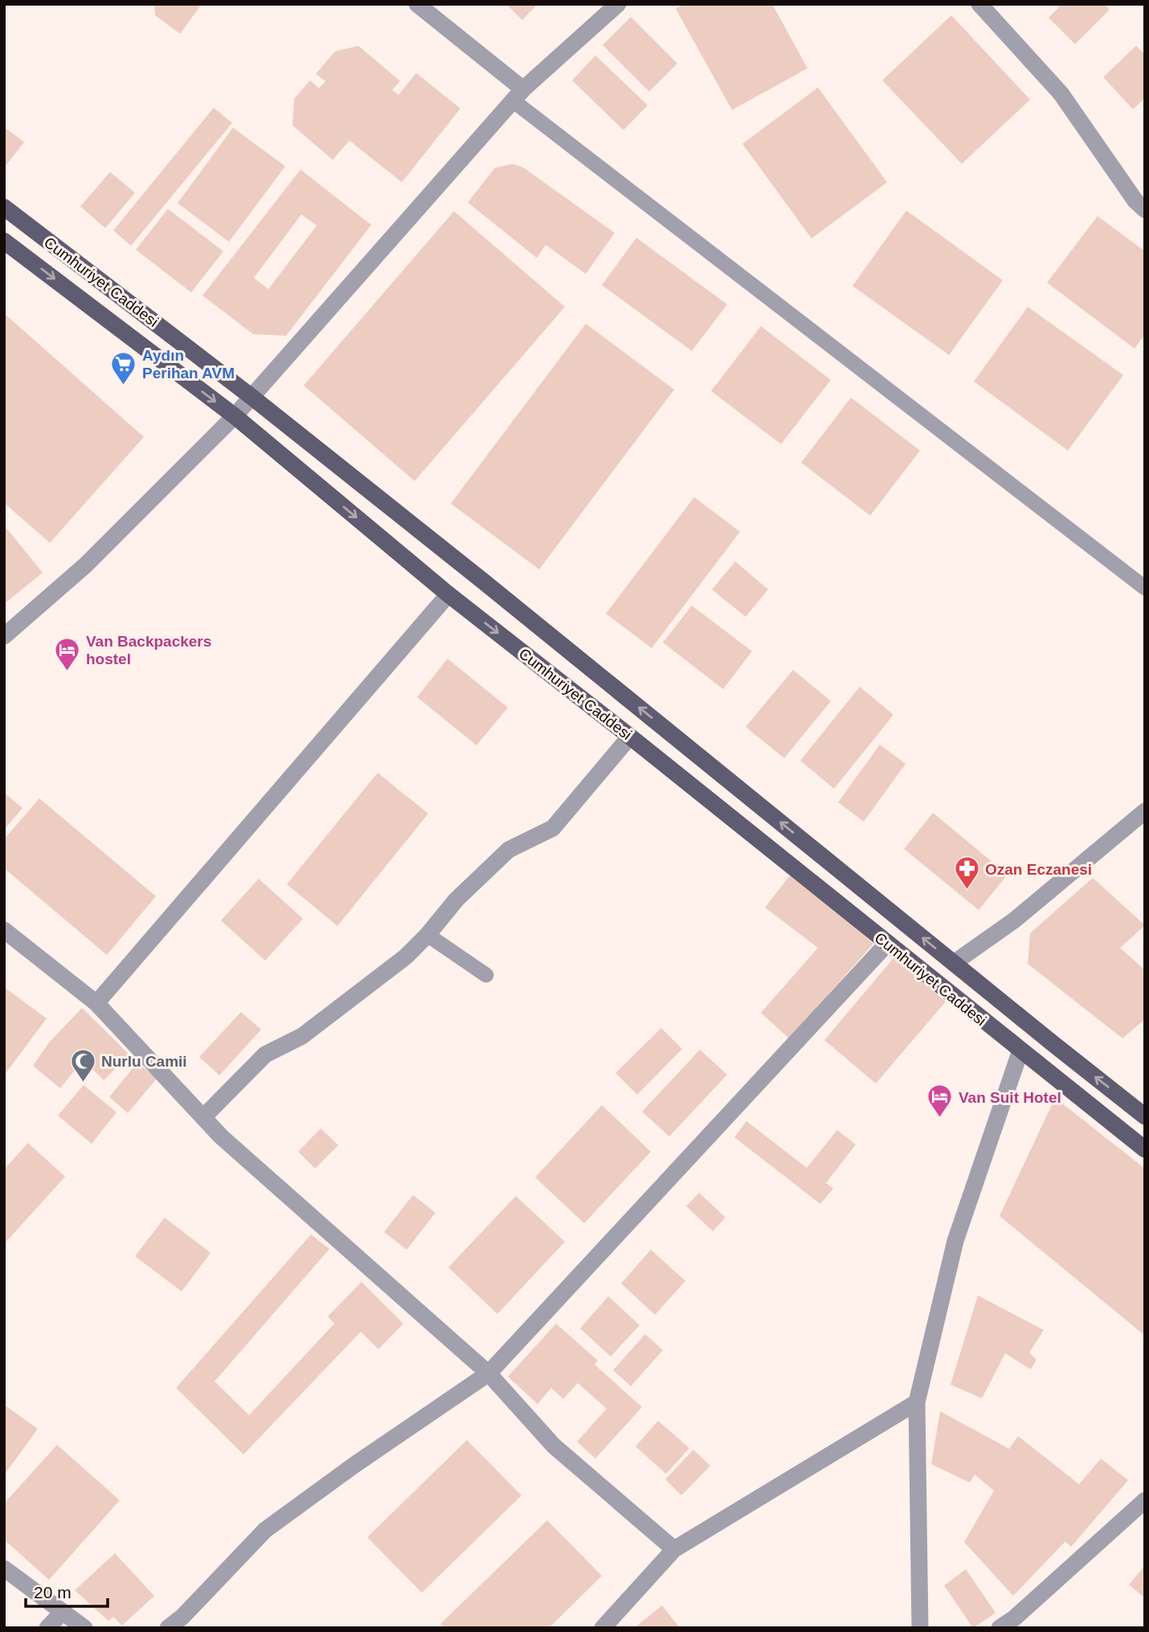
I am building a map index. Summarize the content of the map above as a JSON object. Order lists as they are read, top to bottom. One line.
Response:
{"streets":{"main road":["Cumhuriyet Caddesi"]},"places":{"supermarket":["Aydın Perihan AVM"],"hotel":["Van Backpackers hostel","Van Suit Hotel"],"pharmacy":["Ozan Eczanesi"],"mosque":["Nurlu Camii"]},"scale_bar":"20 m"}
